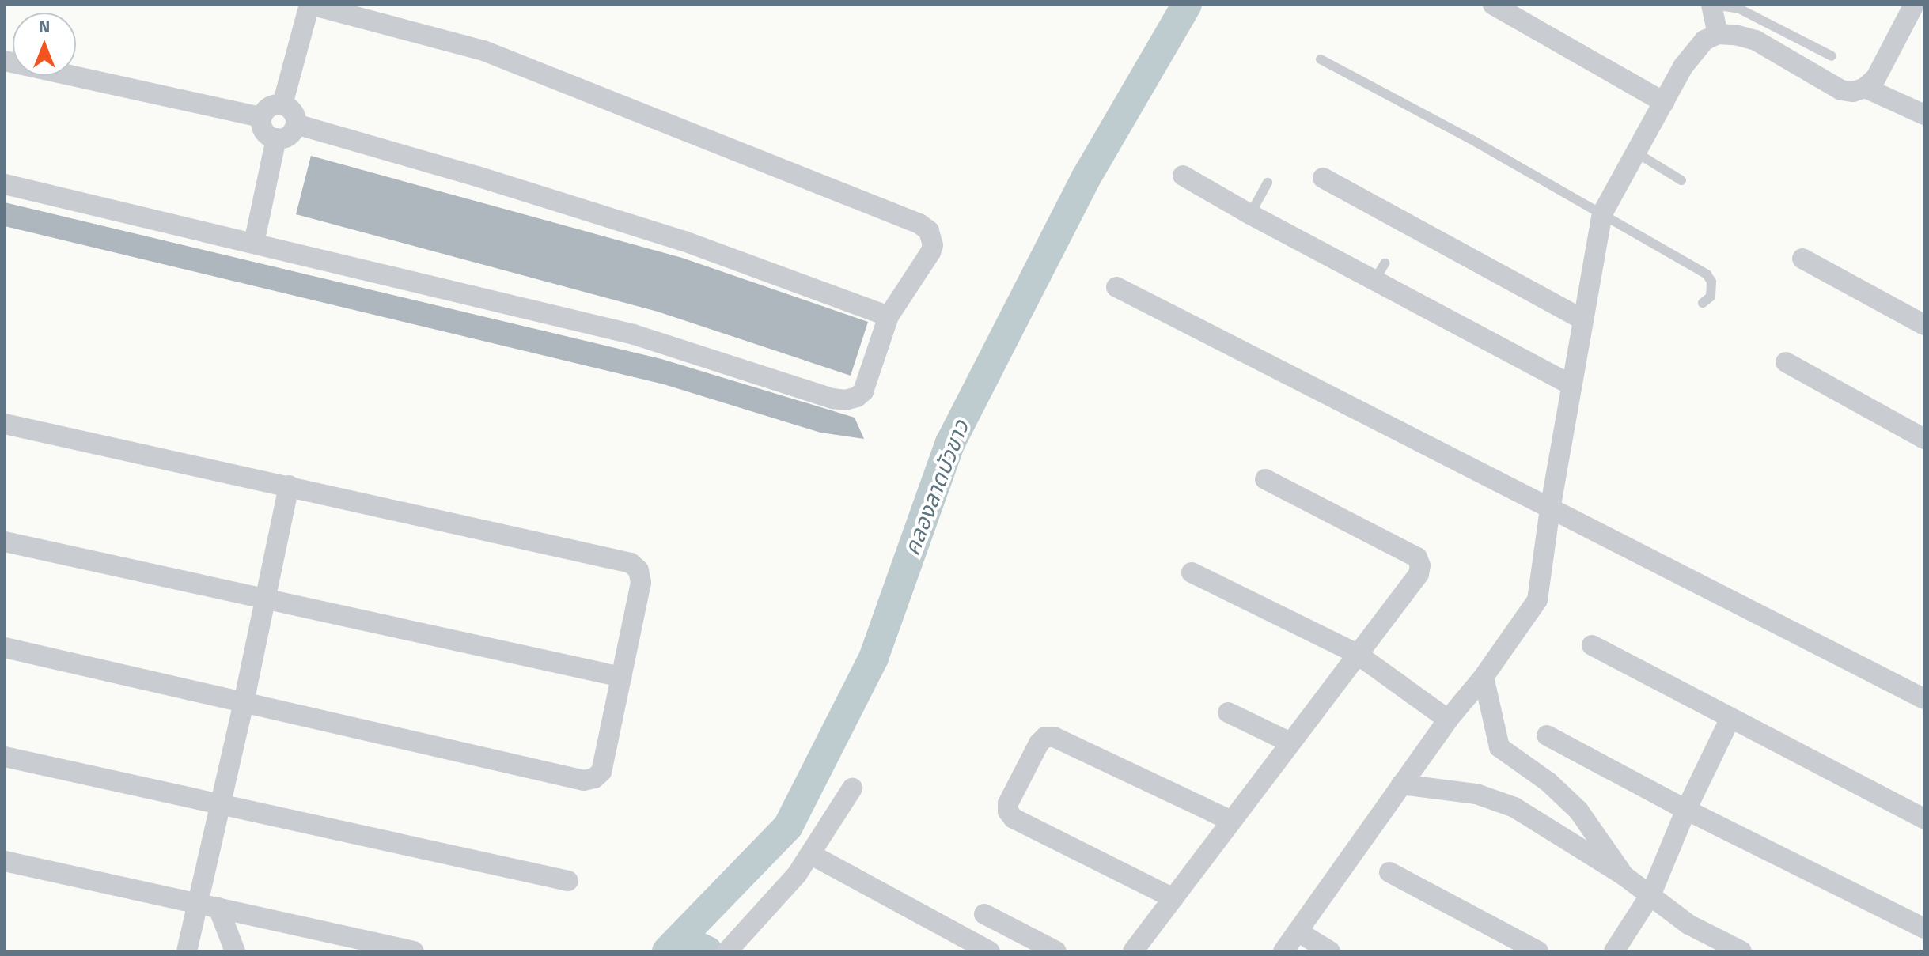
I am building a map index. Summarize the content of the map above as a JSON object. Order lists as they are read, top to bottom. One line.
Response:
{"water":["คลองลาดบัวขาว"],"north":"top"}
